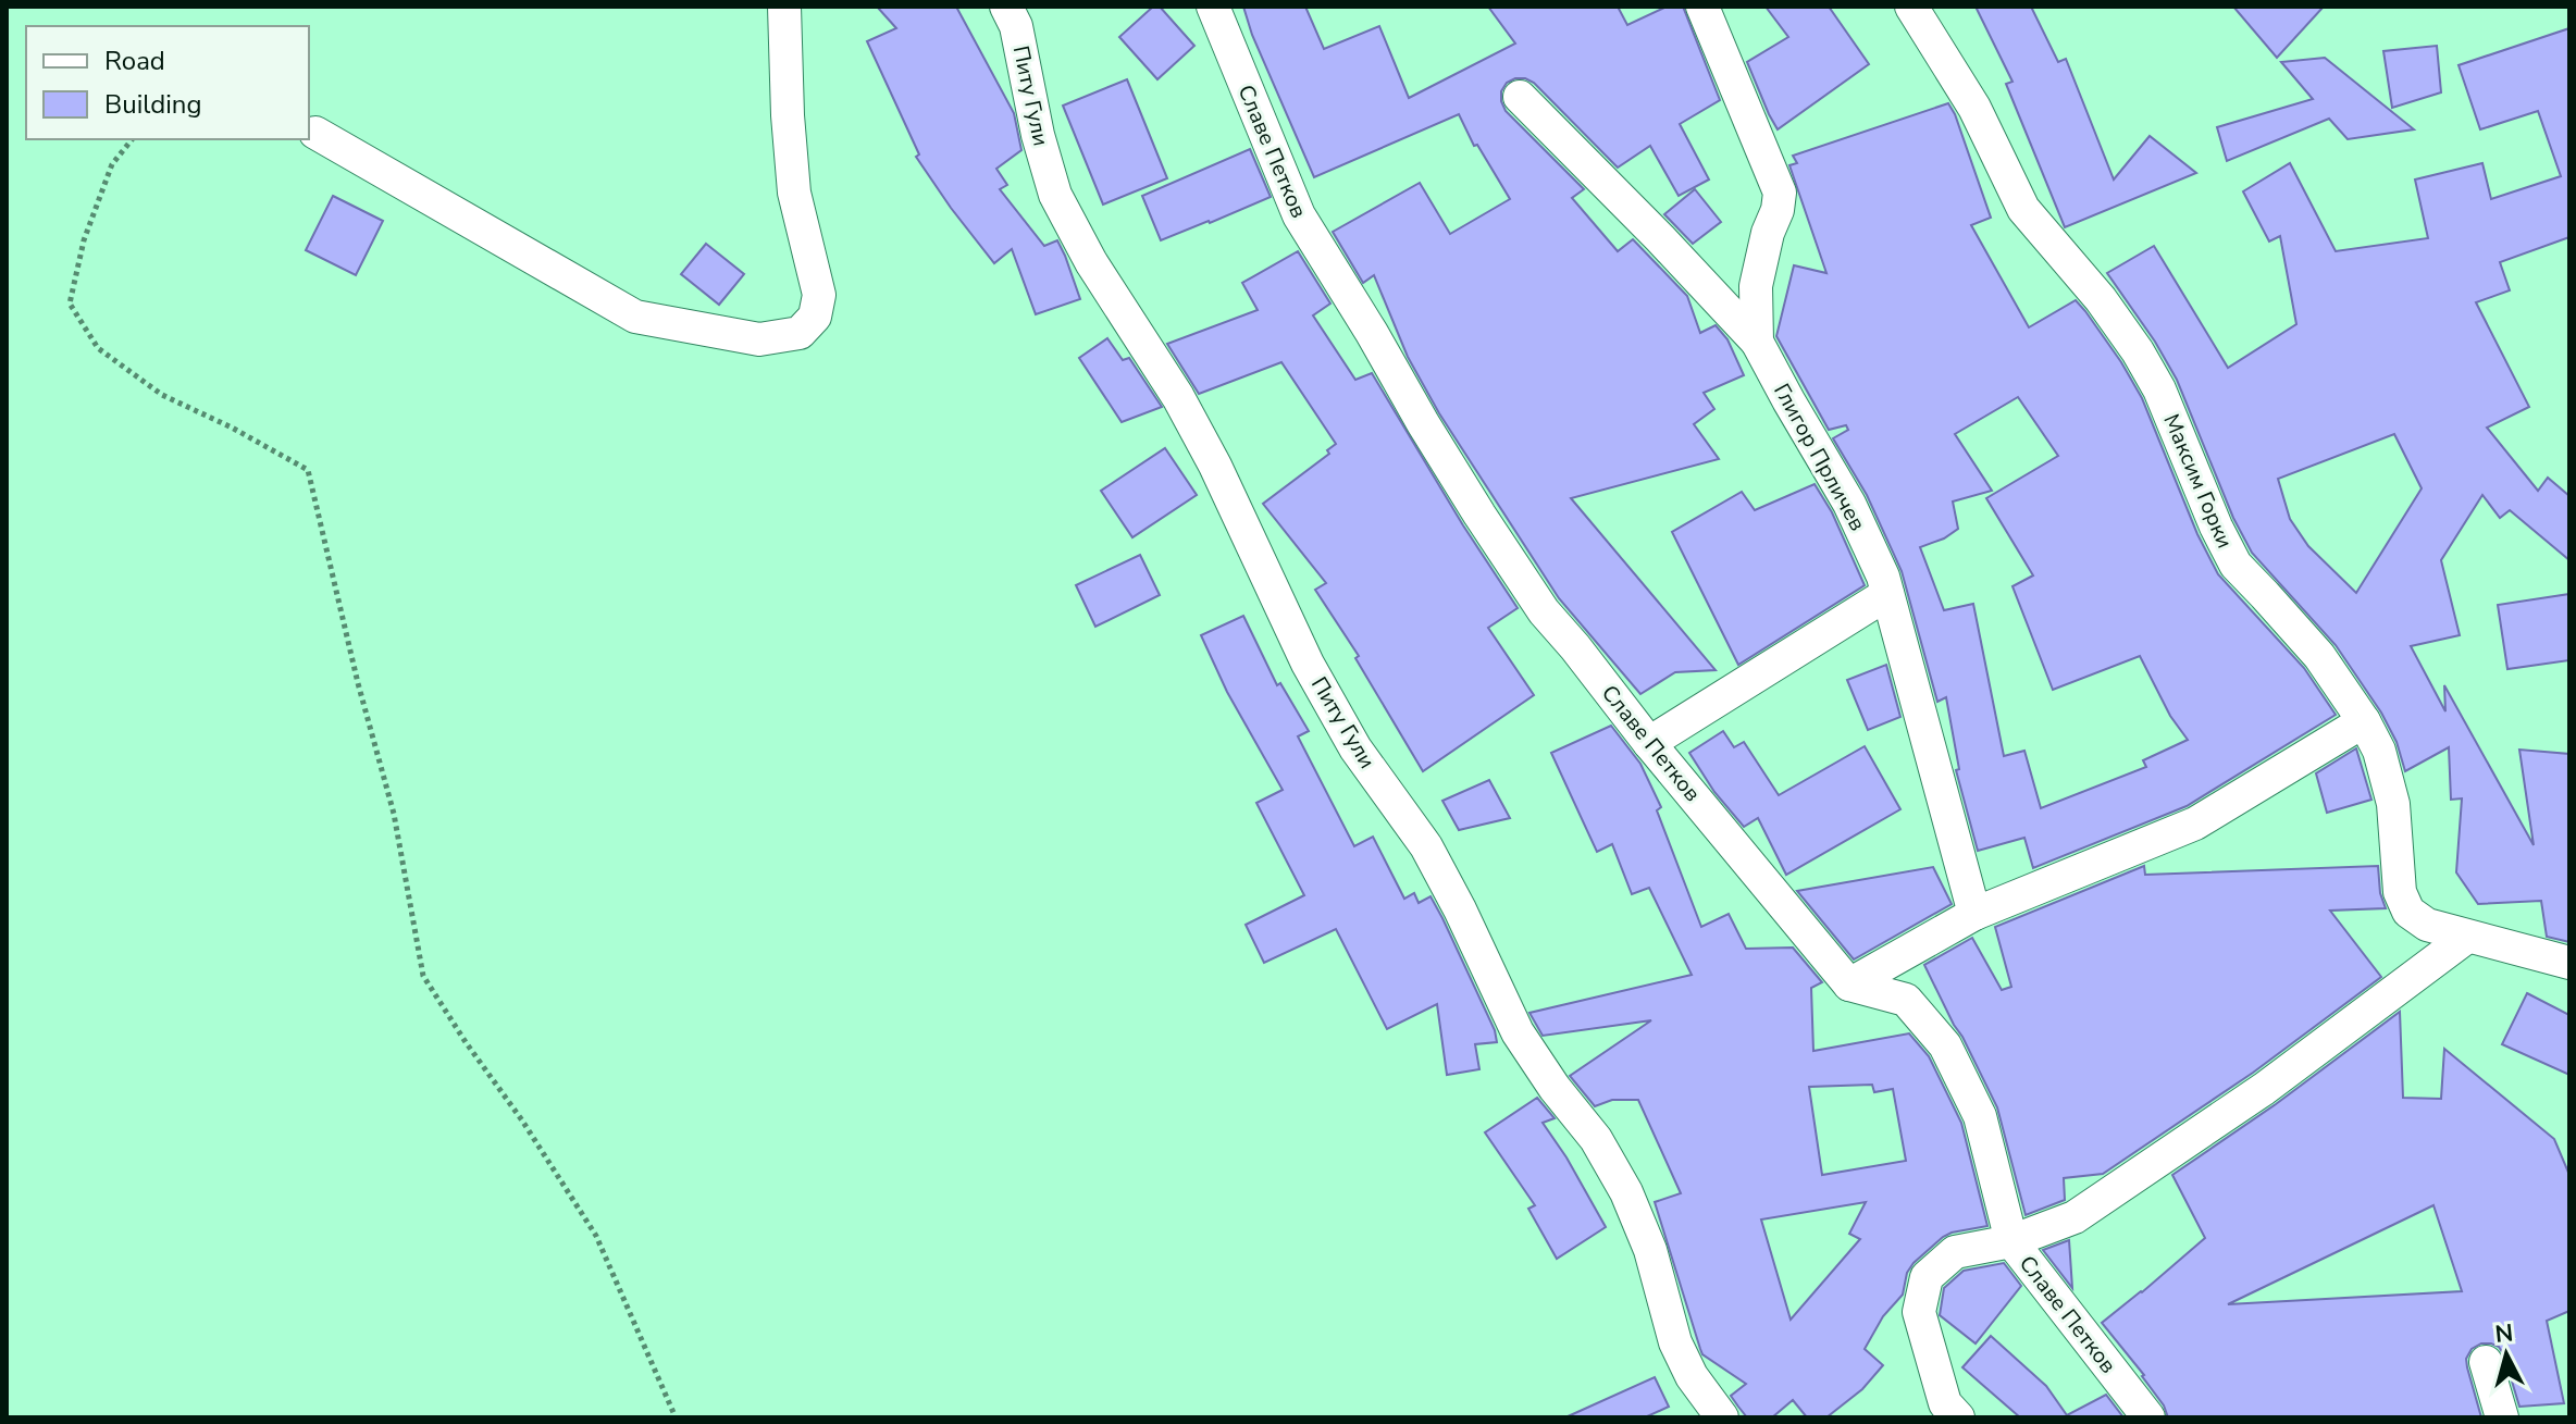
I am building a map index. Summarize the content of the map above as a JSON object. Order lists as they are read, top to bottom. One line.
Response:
{"streets":{"street":["Питу Гули","Славе Петков","Глигор Прличев","Максим Горки"]},"legend":["Road","Building"],"north":"top"}
